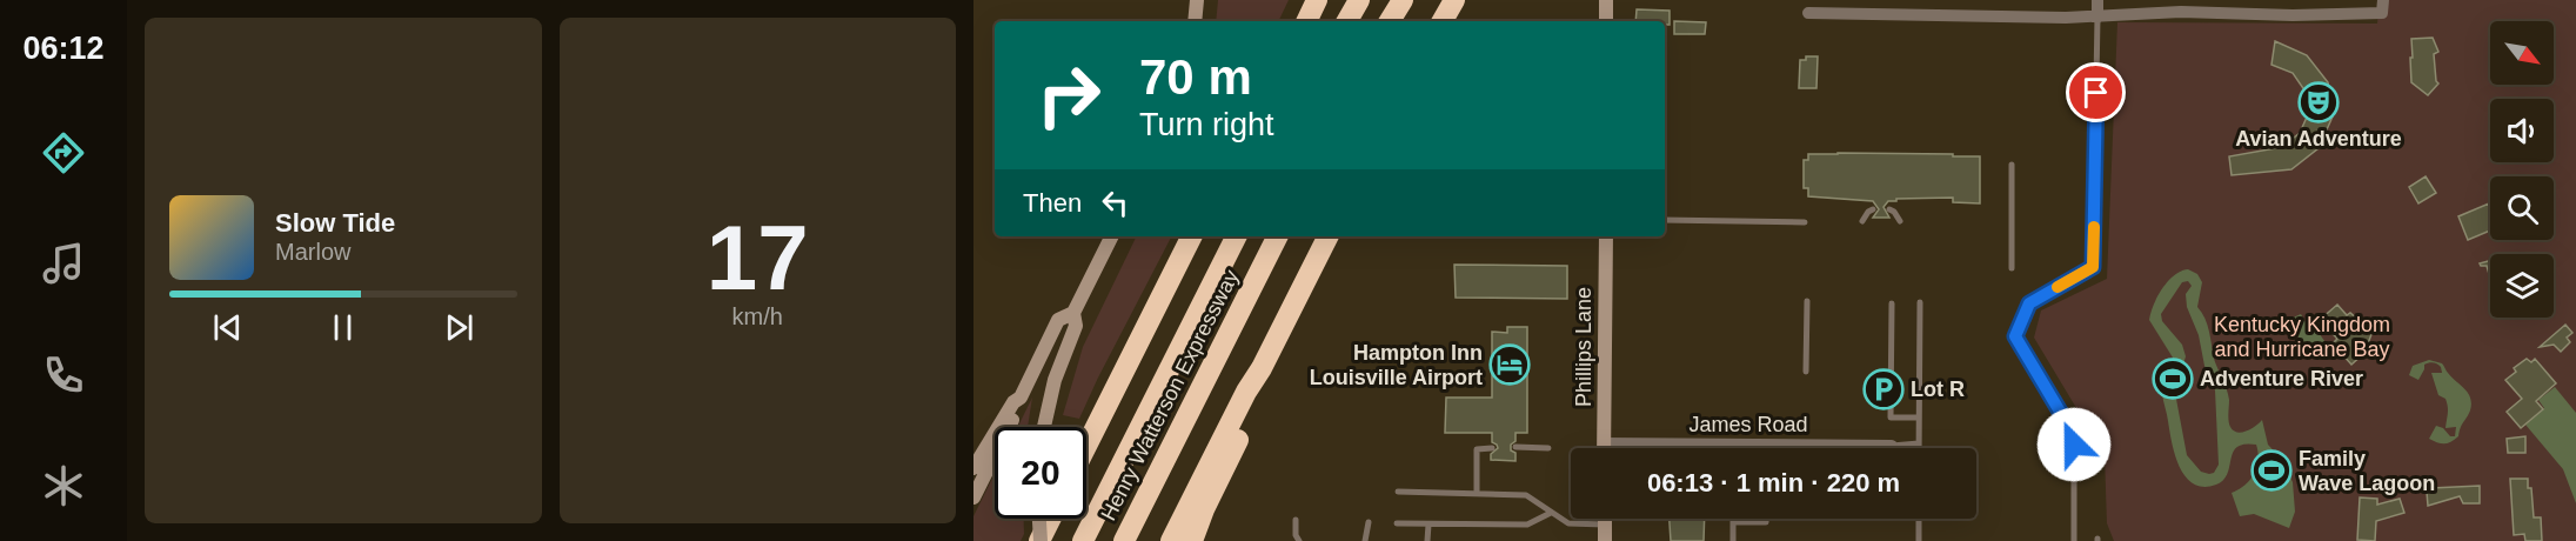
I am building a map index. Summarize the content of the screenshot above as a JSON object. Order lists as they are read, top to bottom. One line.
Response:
{"streets":{"highway":["Henry Watterson Expressway"],"main road":["Phillips Lane"],"street":["James Road"]},"crossings":[["Phillips Lane","James Road"]],"parks":["Kentucky Kingdom and Hurricane Bay"],"places":{"theatre":["Avian Adventure"],"hotel":["Hampton Inn Louisville Airport"],"sports":["Adventure River","Family Wave Lagoon"],"parking":["Lot R"]},"north":"bottom right","page":{"tabs":"06:12","tile":["17","km/h"],"turn":["70 m","Turn right"],"then":"Then","song":["Slow Tide","Marlow"],"limit":"20","trip":"06:13 · 1 min · 220 m"}}
